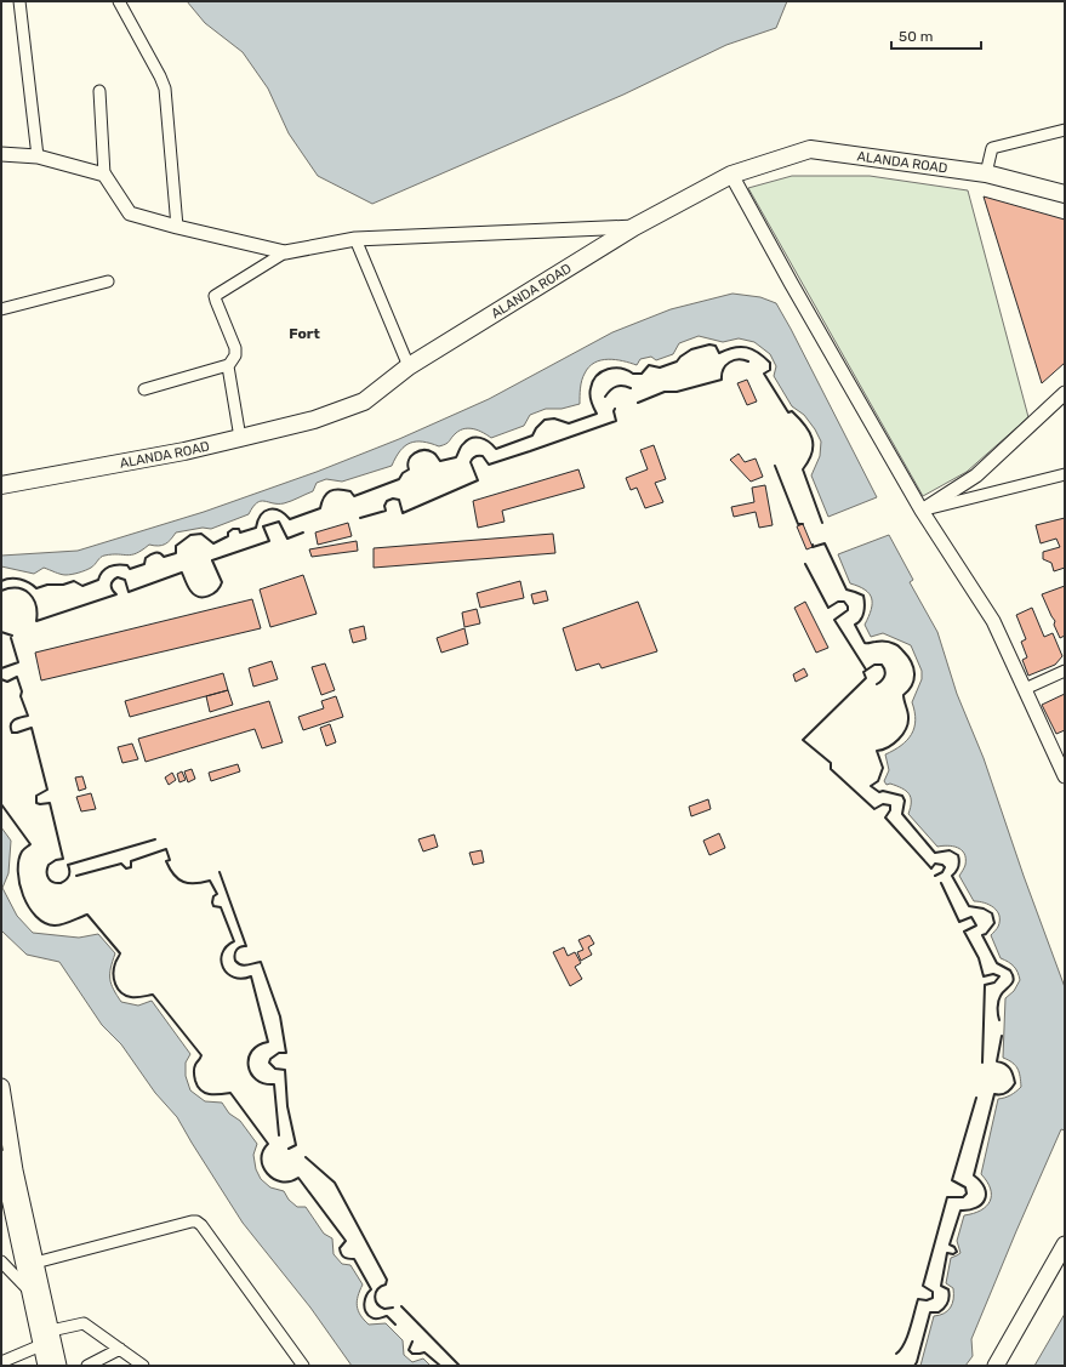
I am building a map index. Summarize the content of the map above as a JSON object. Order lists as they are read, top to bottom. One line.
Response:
{"streets":{"main road":["ALANDA ROAD"]},"districts":["Fort"],"scale_bar":"50 m"}
